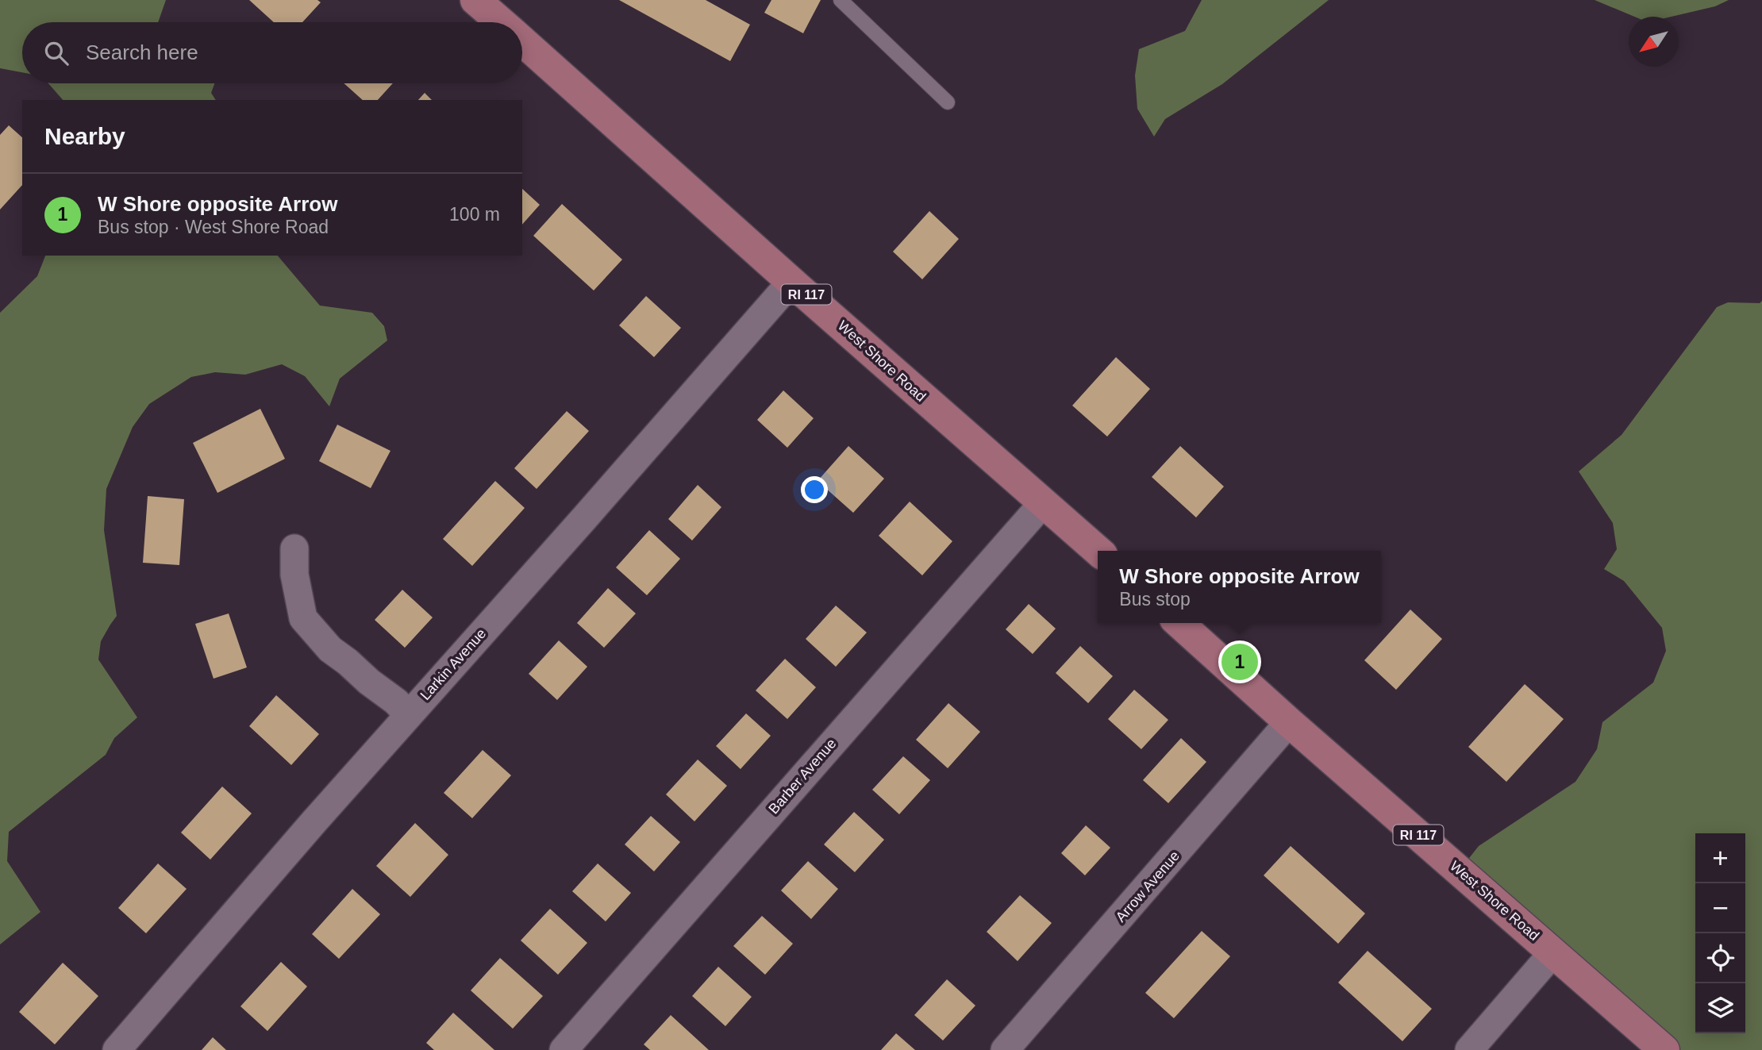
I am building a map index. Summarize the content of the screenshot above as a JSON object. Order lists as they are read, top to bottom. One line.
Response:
{"streets":{"main road":["RI 117","West Shore Road"],"street":["Larkin Avenue","Barber Avenue","Arrow Avenue"]},"crossings":[["West Shore Road","Larkin Avenue"],["West Shore Road","Barber Avenue"],["West Shore Road","Arrow Avenue"]],"north":"bottom left","page":{"search":"Search here","heading":"Nearby","list":[{"mark":"1","name":"W Shore opposite Arrow","note":"Bus stop · West Shore Road","value":"100 m"}],"popup":["W Shore opposite Arrow","Bus stop"],"pins":"1","map_buttons":["+","−"]}}
